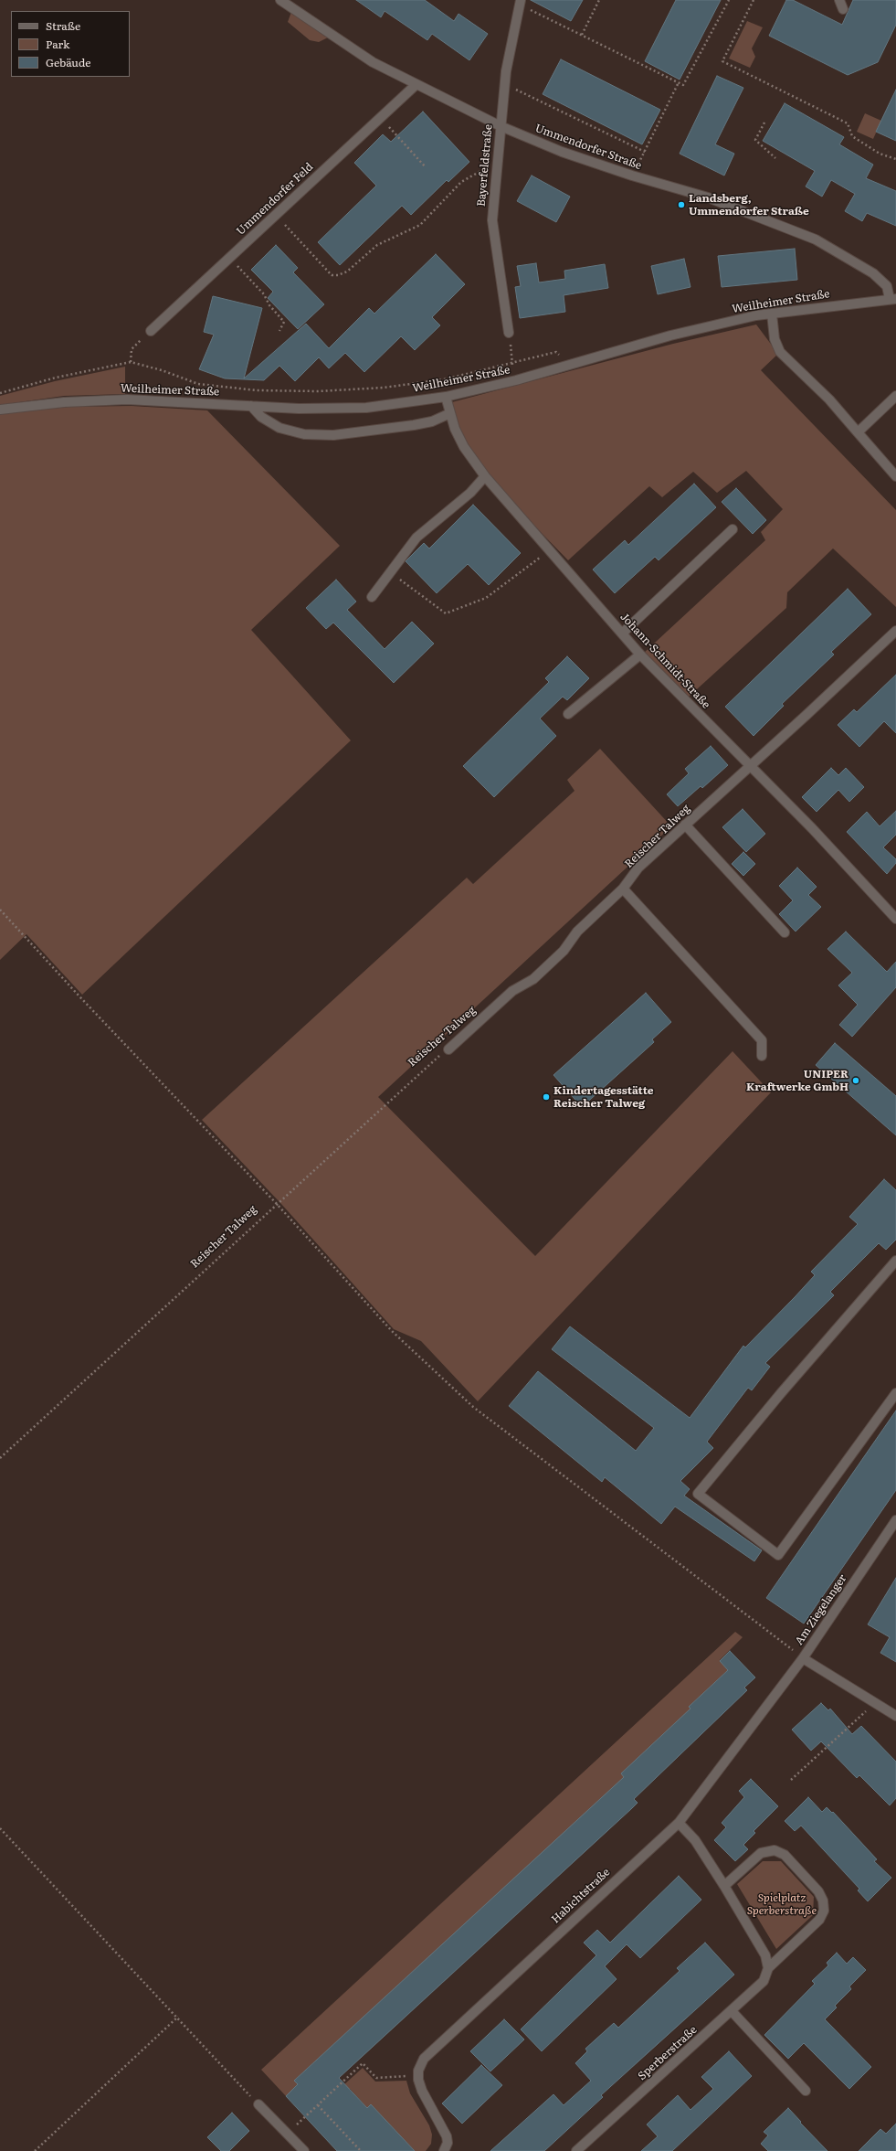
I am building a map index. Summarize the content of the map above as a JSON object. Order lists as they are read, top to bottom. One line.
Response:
{"streets":{"street":["Ummendorfer Straße","Bayerfeldstraße","Ummendorfer Feld","Weilheimer Straße","Johann-Schmidt-Straße","Reischer Talweg","Am Ziegelanger","Habichtstraße","Sperberstraße"]},"crossings":[["Ummendorfer Straße","Bayerfeldstraße"],["Ummendorfer Straße","Ummendorfer Feld"],["Ummendorfer Straße","Weilheimer Straße"],["Weilheimer Straße","Johann-Schmidt-Straße"],["Johann-Schmidt-Straße","Reischer Talweg"],["Am Ziegelanger","Habichtstraße"]],"parks":["Spielplatz Sperberstraße"],"places":["Landsberg, Ummendorfer Straße","UNIPER Kraftwerke GmbH","Kindertagesstätte Reischer Talweg"],"legend":["Straße","Park","Gebäude"]}
